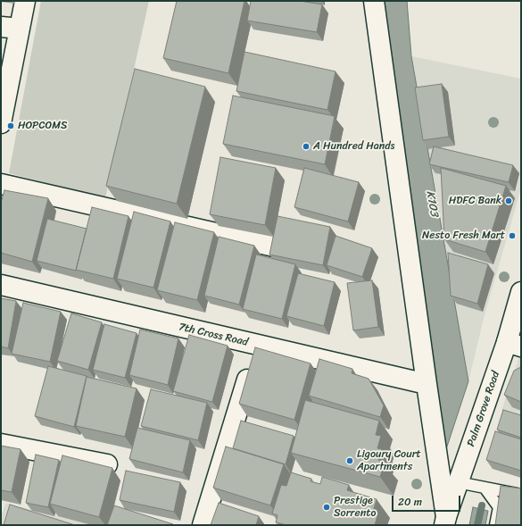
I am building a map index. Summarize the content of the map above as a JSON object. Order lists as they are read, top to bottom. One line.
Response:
{"streets":{"street":["7th Cross Road","Palm Grove Road"]},"water":["K103"],"places":["HOPCOMS","A Hundred Hands","HDFC Bank","Nesto Fresh Mart","Ligoury Court Apartments","Prestige Sorrento"],"scale_bar":"20 m"}
